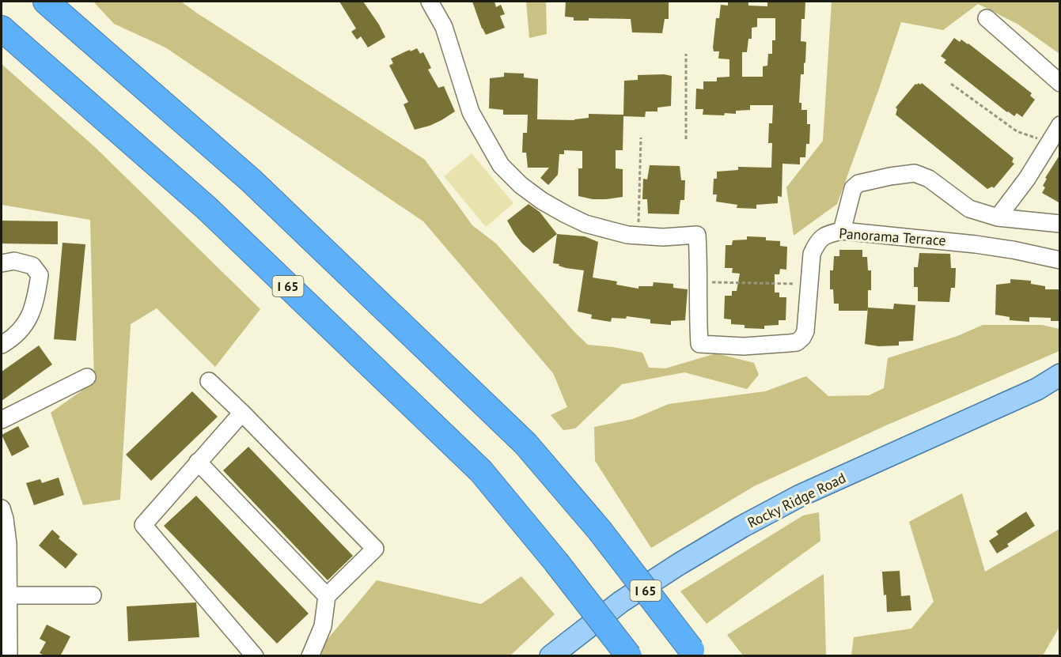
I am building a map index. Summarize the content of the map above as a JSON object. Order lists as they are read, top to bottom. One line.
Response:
{"streets":{"highway":["I 65"],"main road":["Rocky Ridge Road"],"street":["Panorama Terrace"]}}
